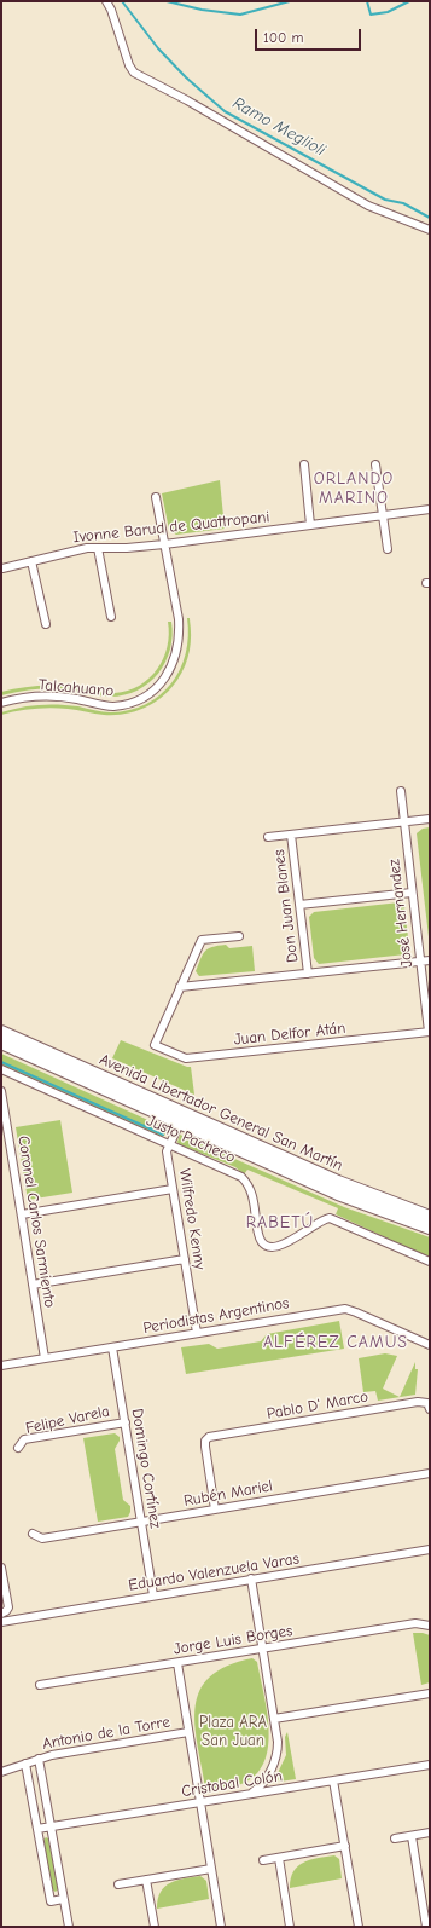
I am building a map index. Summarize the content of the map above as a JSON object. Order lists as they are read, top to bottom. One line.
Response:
{"streets":{"main road":["Avenida Libertador General San Martín"],"street":["Ivonne Barud de Quattropani","Talcahuano","Don Juan Blanes","José Hernandez","Juan Delfor Atán","Justo Pacheco","Wilfredo Kenny","Coronel Carlos Sarmiento","Periodistas Argentinos","Pablo D' Marco","Felipe Varela","Domingo Cortínez","Rubén Mariel","Eduardo Valenzuela Varas","Jorge Luis Borges","Antonio de la Torre","Cristobal Colón"]},"crossings":[["Ivonne Barud de Quattropani","Talcahuano"],["José Hernandez","Juan Delfor Atán"],["Avenida Libertador General San Martín","Wilfredo Kenny"],["Justo Pacheco","Wilfredo Kenny"],["Wilfredo Kenny","Periodistas Argentinos"],["Coronel Carlos Sarmiento","Periodistas Argentinos"],["Periodistas Argentinos","Domingo Cortínez"],["Pablo D' Marco","Rubén Mariel"],["Felipe Varela","Domingo Cortínez"],["Domingo Cortínez","Rubén Mariel"],["Domingo Cortínez","Eduardo Valenzuela Varas"]],"districts":["ORLANDO MARINO","RABETÚ","ALFÉREZ CAMUS"],"water":["Ramo Meglioli"],"parks":["Plaza ARA San Juan"],"scale_bar":"100 m"}
